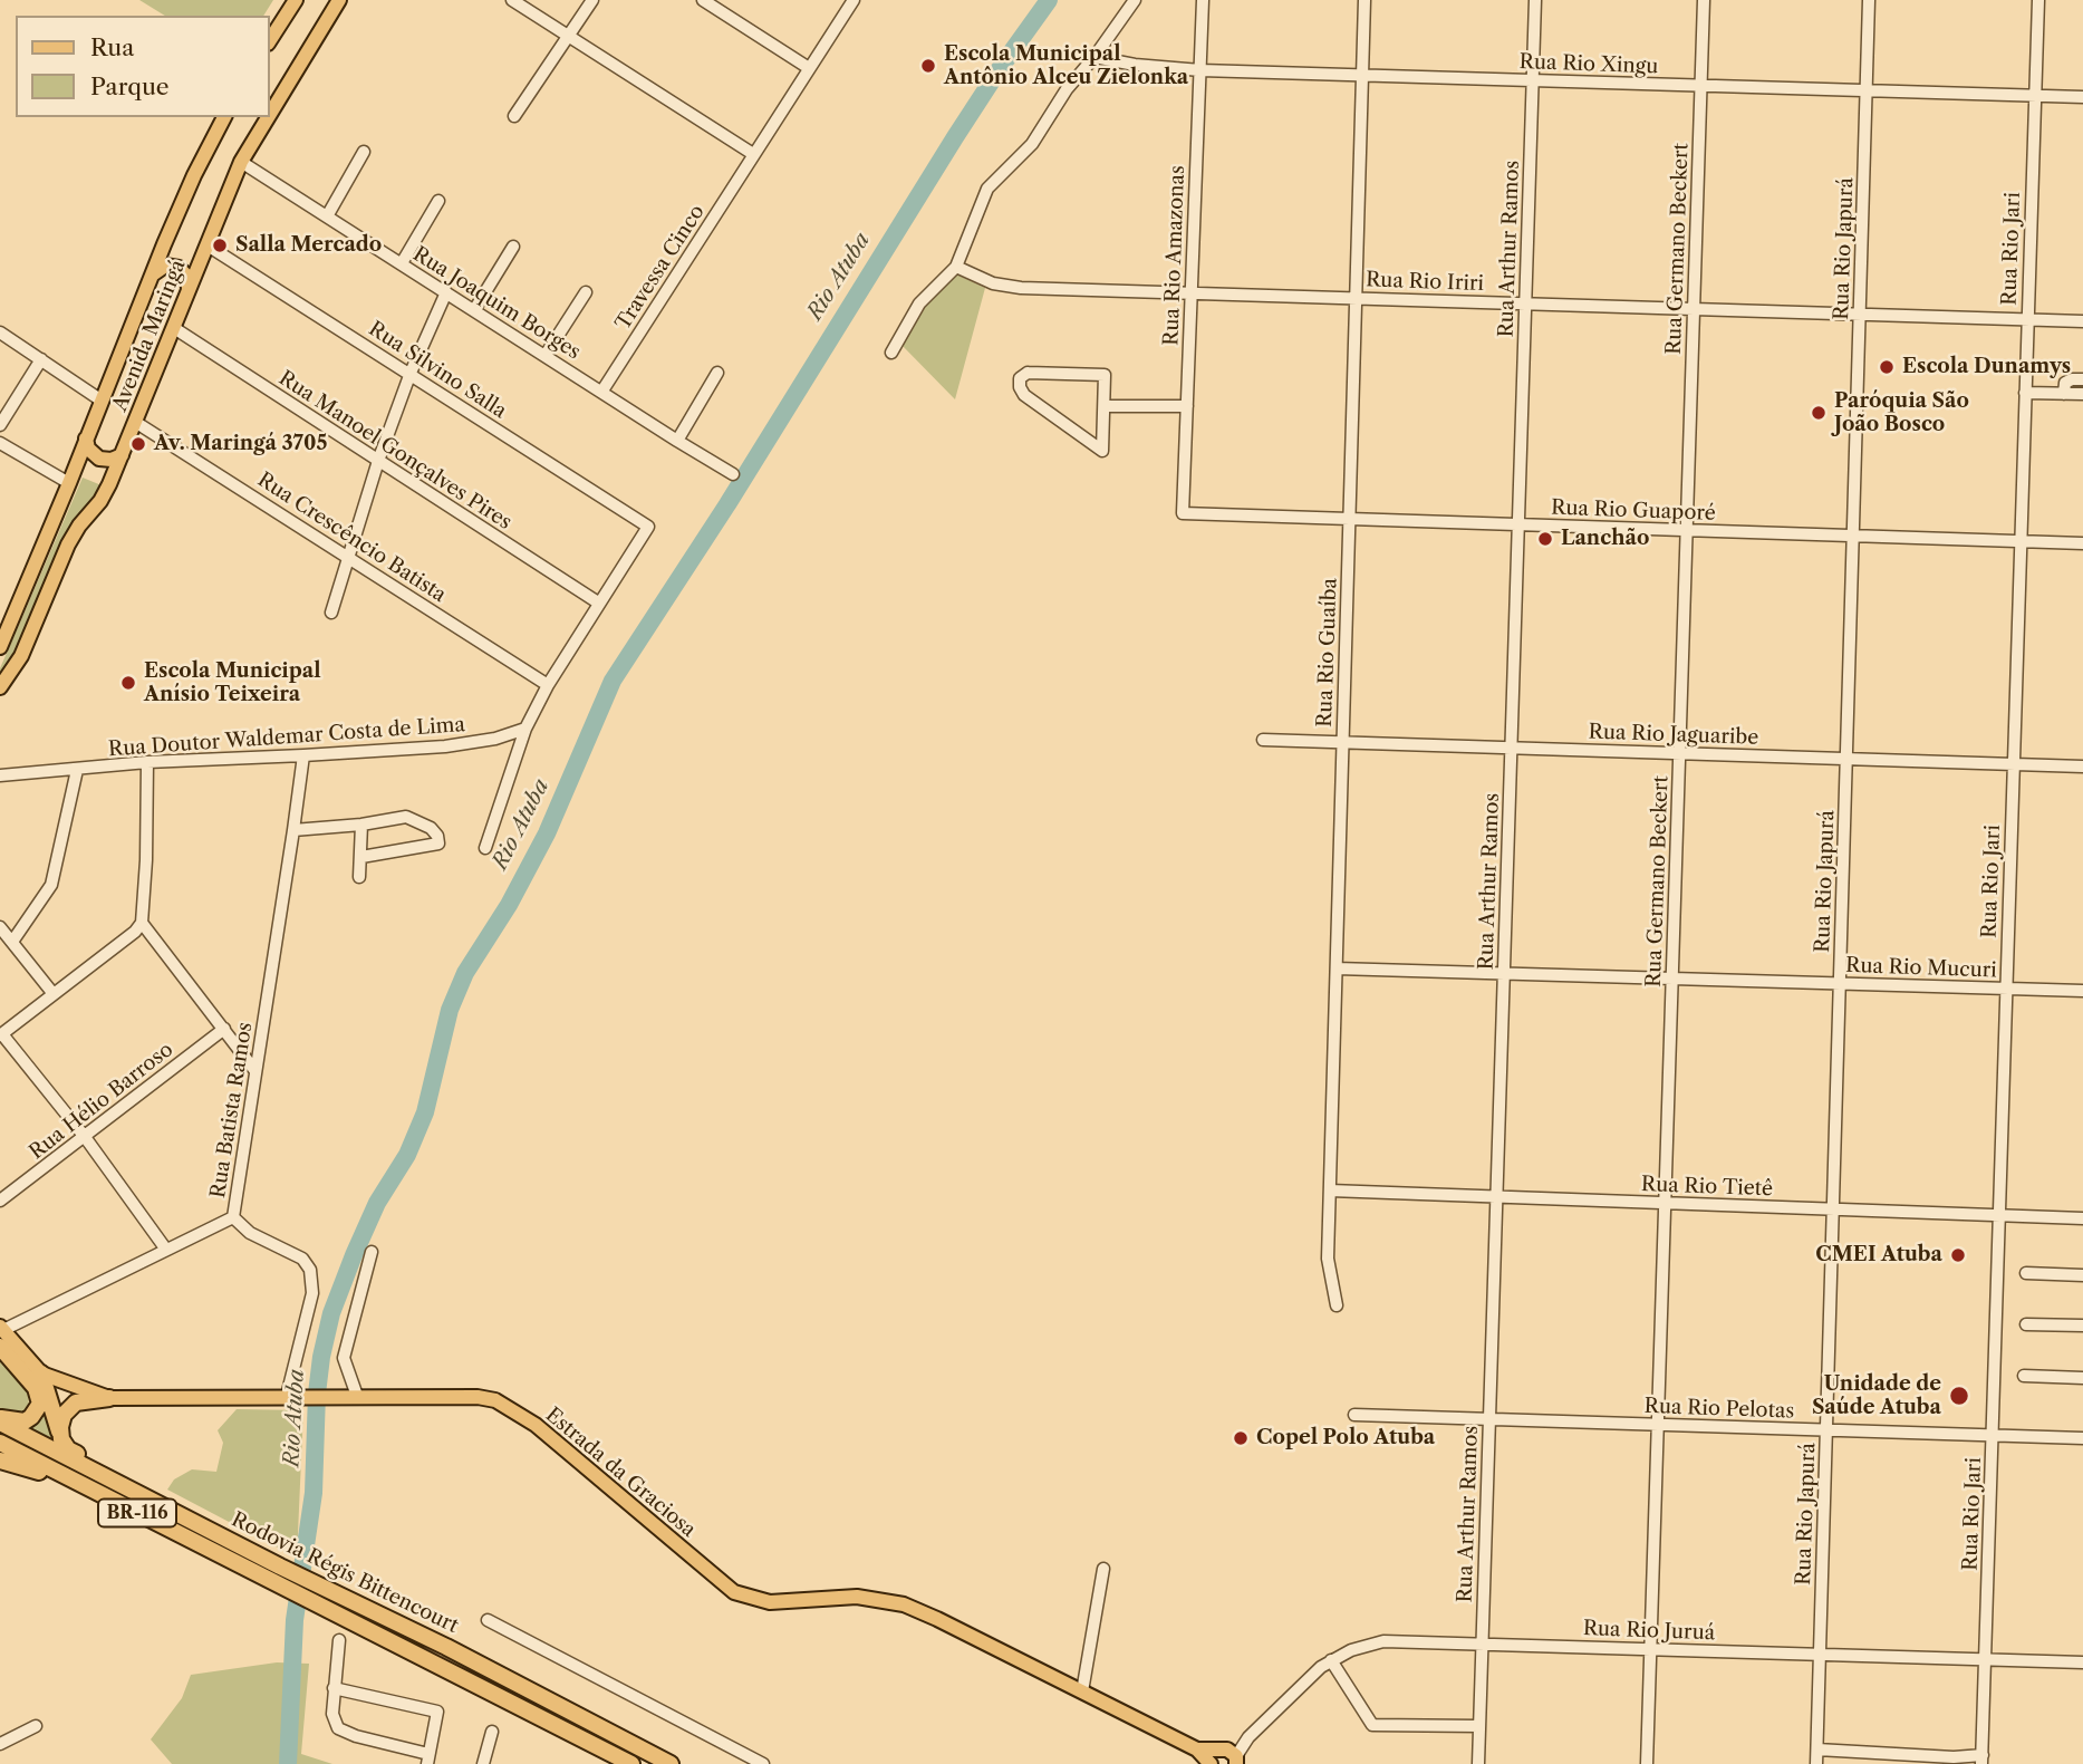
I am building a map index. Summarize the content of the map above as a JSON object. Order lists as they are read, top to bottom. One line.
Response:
{"streets":{"highway":["BR-116","Rodovia Régis Bittencourt"],"main road":["Avenida Maringá","Estrada da Graciosa"],"street":["Rua Rio Xingu","Rua Arthur Ramos","Rua Germano Beckert","Rua Rio Japurá","Rua Rio Jari","Rua Rio Amazonas","Travessa Cinco","Rua Rio Iriri","Rua Joaquim Borges","Rua Silvino Salla","Rua Manoel Gonçalves Pires","Rua Rio Guaporé","Rua Crescêncio Batista","Rua Rio Guaíba","Rua Rio Jaguaribe","Rua Doutor Waldemar Costa de Lima","Rua Rio Mucuri","Rua Hélio Barroso","Rua Batista Ramos","Rua Rio Tietê","Rua Rio Pelotas","Rua Rio Juruá"]},"crossings":[["Rua Rio Xingu","Rua Arthur Ramos"],["Rua Rio Xingu","Rua Germano Beckert"],["Rua Rio Xingu","Rua Rio Japurá"],["Rua Rio Xingu","Rua Rio Jari"],["Rua Rio Xingu","Rua Rio Amazonas"],["Rua Rio Xingu","Rua Rio Guaíba"],["Rua Arthur Ramos","Rua Rio Iriri"],["Rua Arthur Ramos","Rua Rio Guaporé"],["Rua Arthur Ramos","Rua Rio Jaguaribe"],["Rua Arthur Ramos","Rua Rio Mucuri"],["Rua Arthur Ramos","Rua Rio Tietê"],["Rua Arthur Ramos","Rua Rio Pelotas"],["Rua Arthur Ramos","Rua Rio Juruá"],["Rua Germano Beckert","Rua Rio Iriri"],["Rua Germano Beckert","Rua Rio Guaporé"],["Rua Germano Beckert","Rua Rio Jaguaribe"],["Rua Germano Beckert","Rua Rio Mucuri"],["Rua Germano Beckert","Rua Rio Tietê"],["Rua Germano Beckert","Rua Rio Pelotas"],["Rua Germano Beckert","Rua Rio Juruá"],["Rua Rio Japurá","Rua Rio Iriri"],["Rua Rio Japurá","Rua Rio Guaporé"],["Rua Rio Japurá","Rua Rio Jaguaribe"],["Rua Rio Japurá","Rua Rio Mucuri"],["Rua Rio Japurá","Rua Rio Tietê"],["Rua Rio Japurá","Rua Rio Pelotas"],["Rua Rio Japurá","Rua Rio Juruá"],["Rua Rio Jari","Rua Rio Iriri"],["Rua Rio Jari","Rua Rio Guaporé"],["Rua Rio Jari","Rua Rio Jaguaribe"],["Rua Rio Jari","Rua Rio Mucuri"],["Rua Rio Jari","Rua Rio Tietê"],["Rua Rio Jari","Rua Rio Pelotas"],["Rua Rio Jari","Rua Rio Juruá"],["Rua Rio Amazonas","Rua Rio Iriri"],["Rua Rio Amazonas","Rua Rio Guaporé"],["Travessa Cinco","Rua Joaquim Borges"],["Rua Rio Iriri","Rua Rio Guaíba"],["Rua Joaquim Borges","Avenida Maringá"],["Avenida Maringá","Rua Silvino Salla"],["Avenida Maringá","Rua Manoel Gonçalves Pires"],["Avenida Maringá","Rua Crescêncio Batista"],["Rua Silvino Salla","Rua Manoel Gonçalves Pires"],["Rua Rio Guaporé","Rua Rio Guaíba"],["Rua Rio Guaíba","Rua Rio Jaguaribe"],["Rua Rio Guaíba","Rua Rio Mucuri"],["Rua Rio Guaíba","Rua Rio Tietê"],["Rua Doutor Waldemar Costa de Lima","Rua Batista Ramos"],["Rua Batista Ramos","Estrada da Graciosa"],["Estrada da Graciosa","Rua Rio Juruá"]],"water":["Rio Atuba"],"places":["Escola Municipal Antônio Alceu Zielonka","Salla Mercado","Escola Dunamys","Paróquia São João Bosco","Av. Maringá 3705","Lanchão","Escola Municipal Anísio Teixeira","CMEI Atuba","Unidade de Saúde Atuba","Copel Polo Atuba"],"legend":["Rua","Parque"]}
